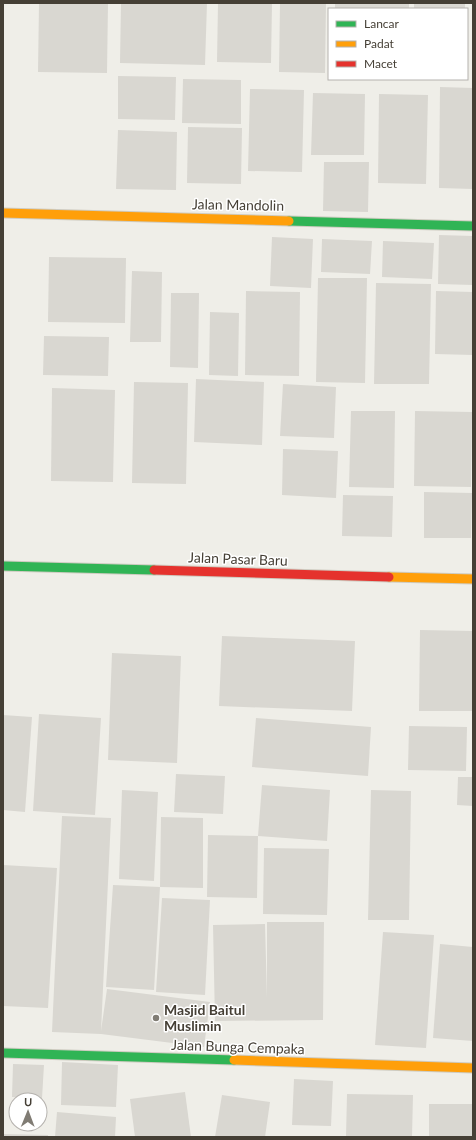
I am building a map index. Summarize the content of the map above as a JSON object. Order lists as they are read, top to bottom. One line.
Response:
{"streets":{"street":["Jalan Mandolin","Jalan Pasar Baru","Jalan Bunga Cempaka"]},"places":["Masjid Baitul Muslimin"],"legend":["Lancar","Padat","Macet"],"north":"top"}
